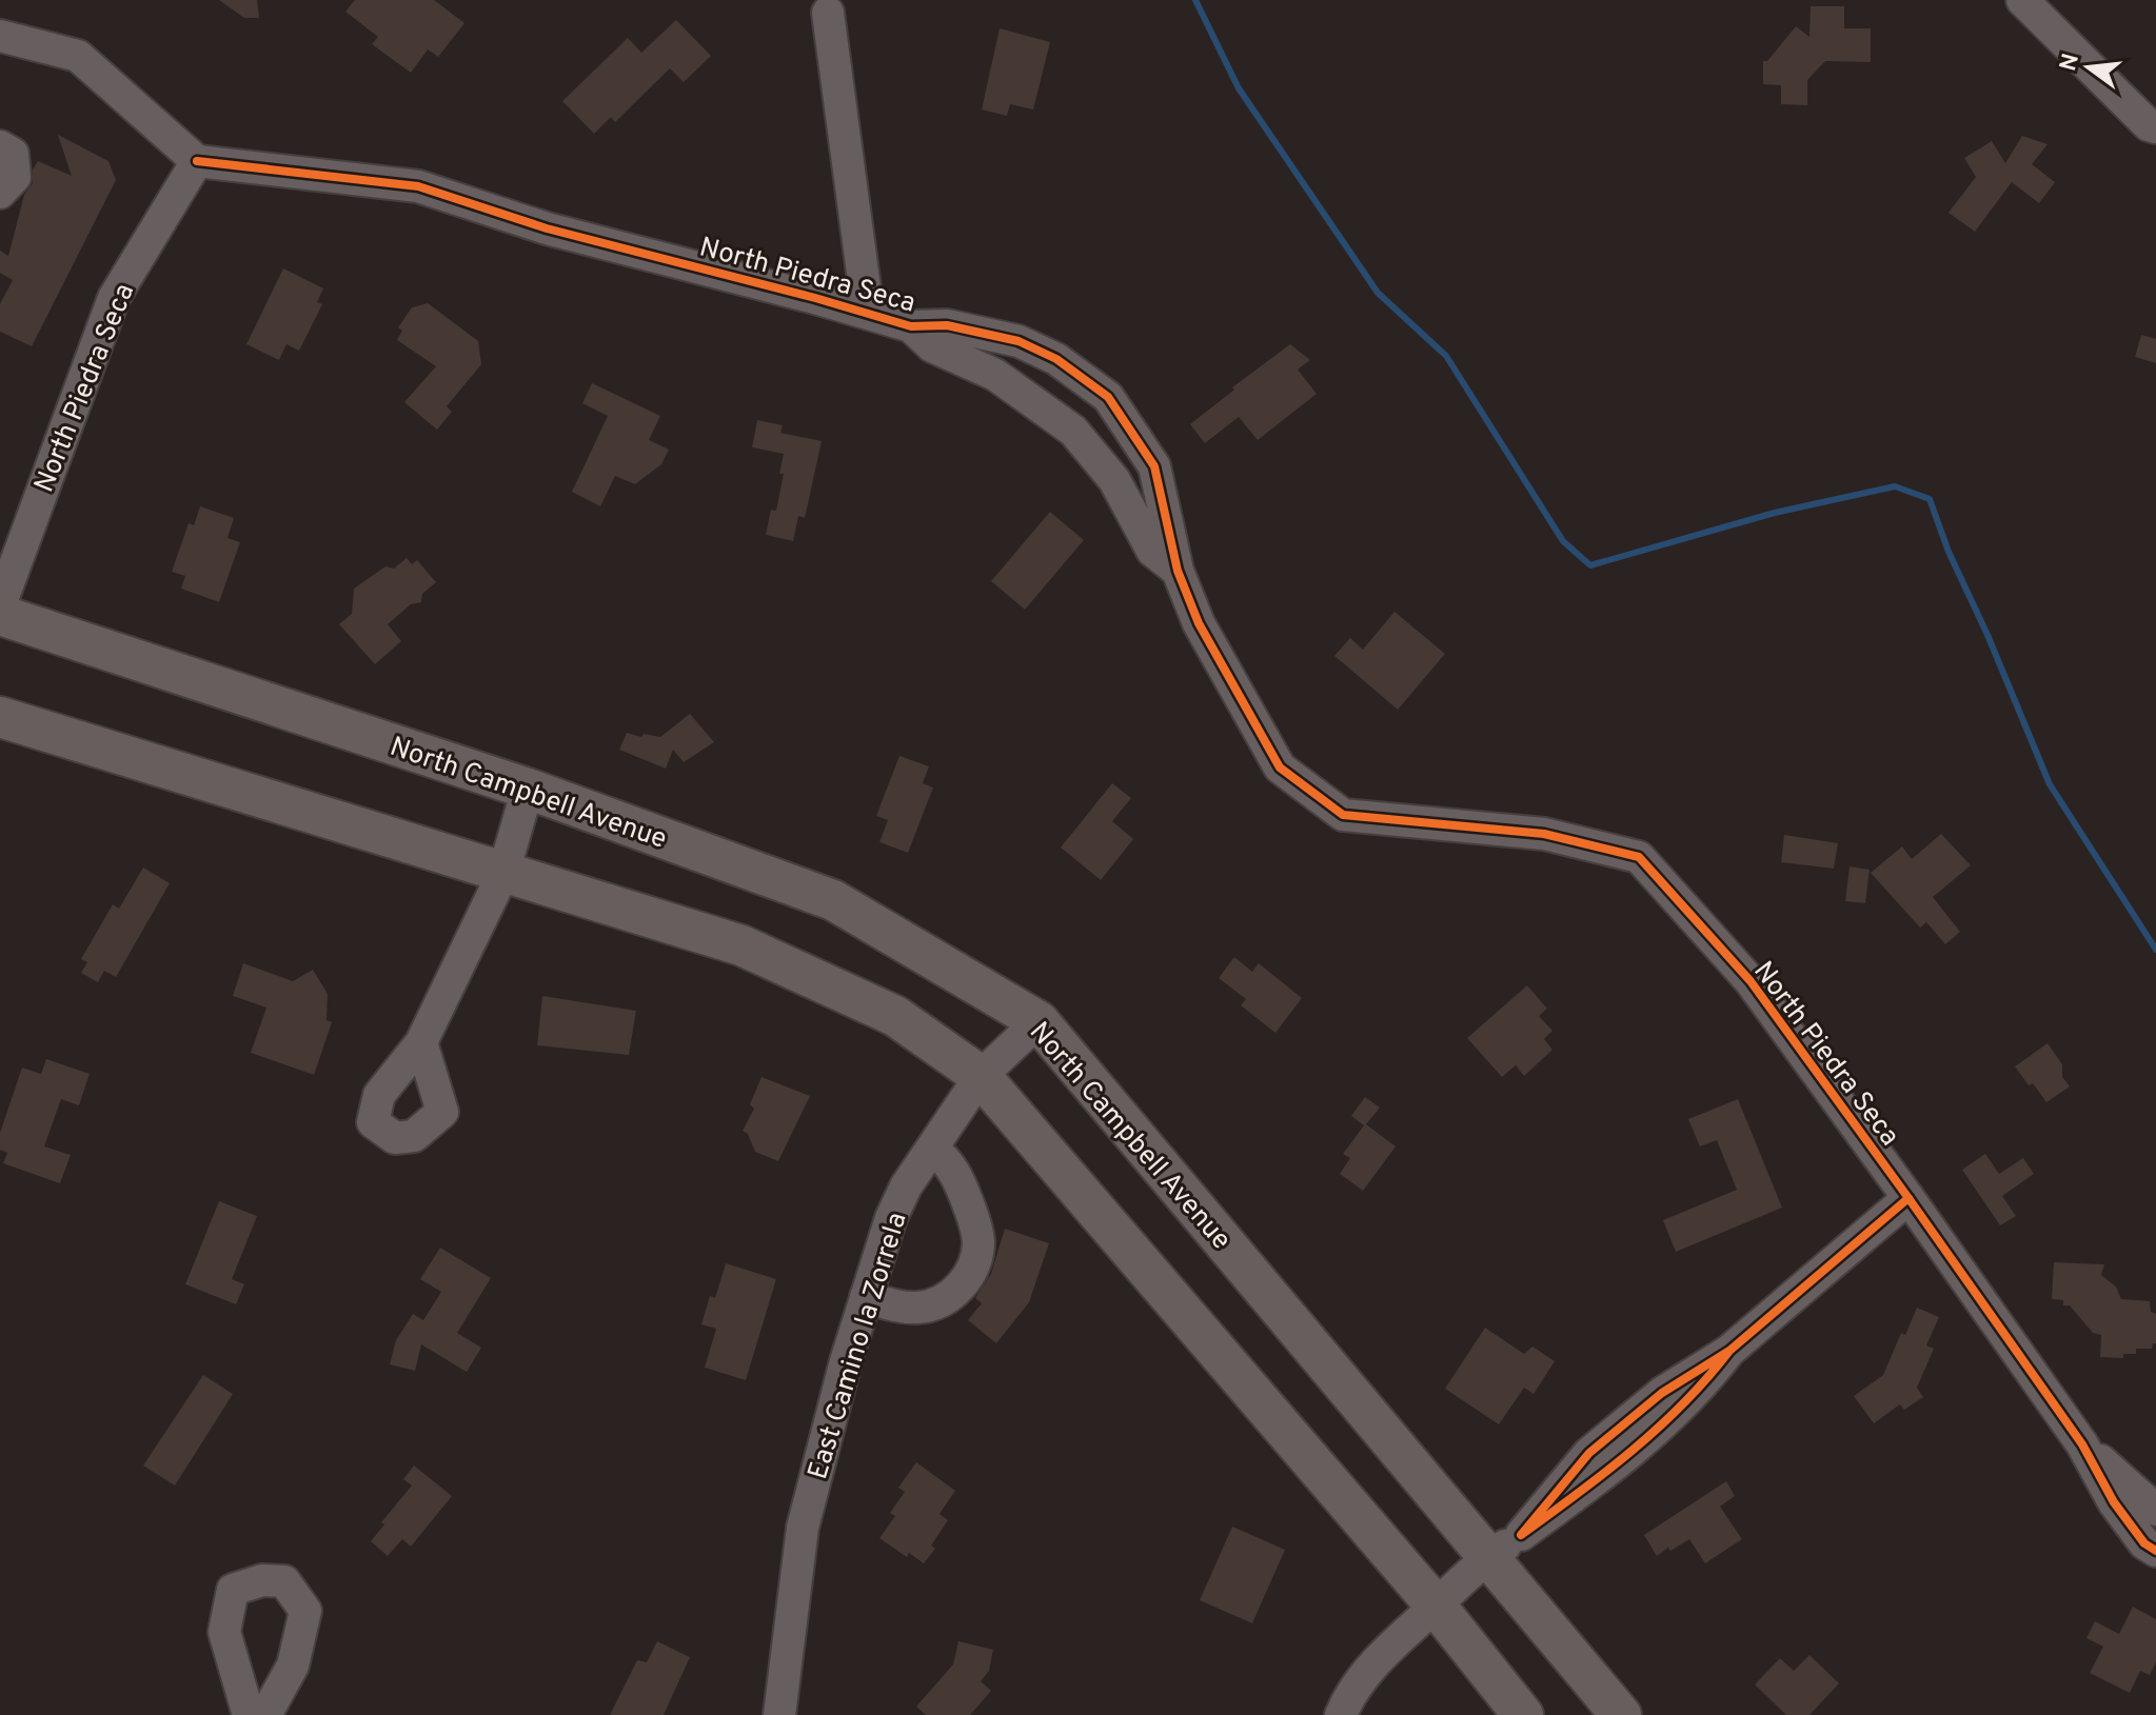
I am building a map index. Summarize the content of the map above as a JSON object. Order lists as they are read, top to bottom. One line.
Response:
{"streets":{"main road":["North Campbell Avenue"],"street":["North Piedra Seca","East Camino la Zorrela"]},"crossings":[["North Campbell Avenue","East Camino la Zorrela"]],"north":"left"}
